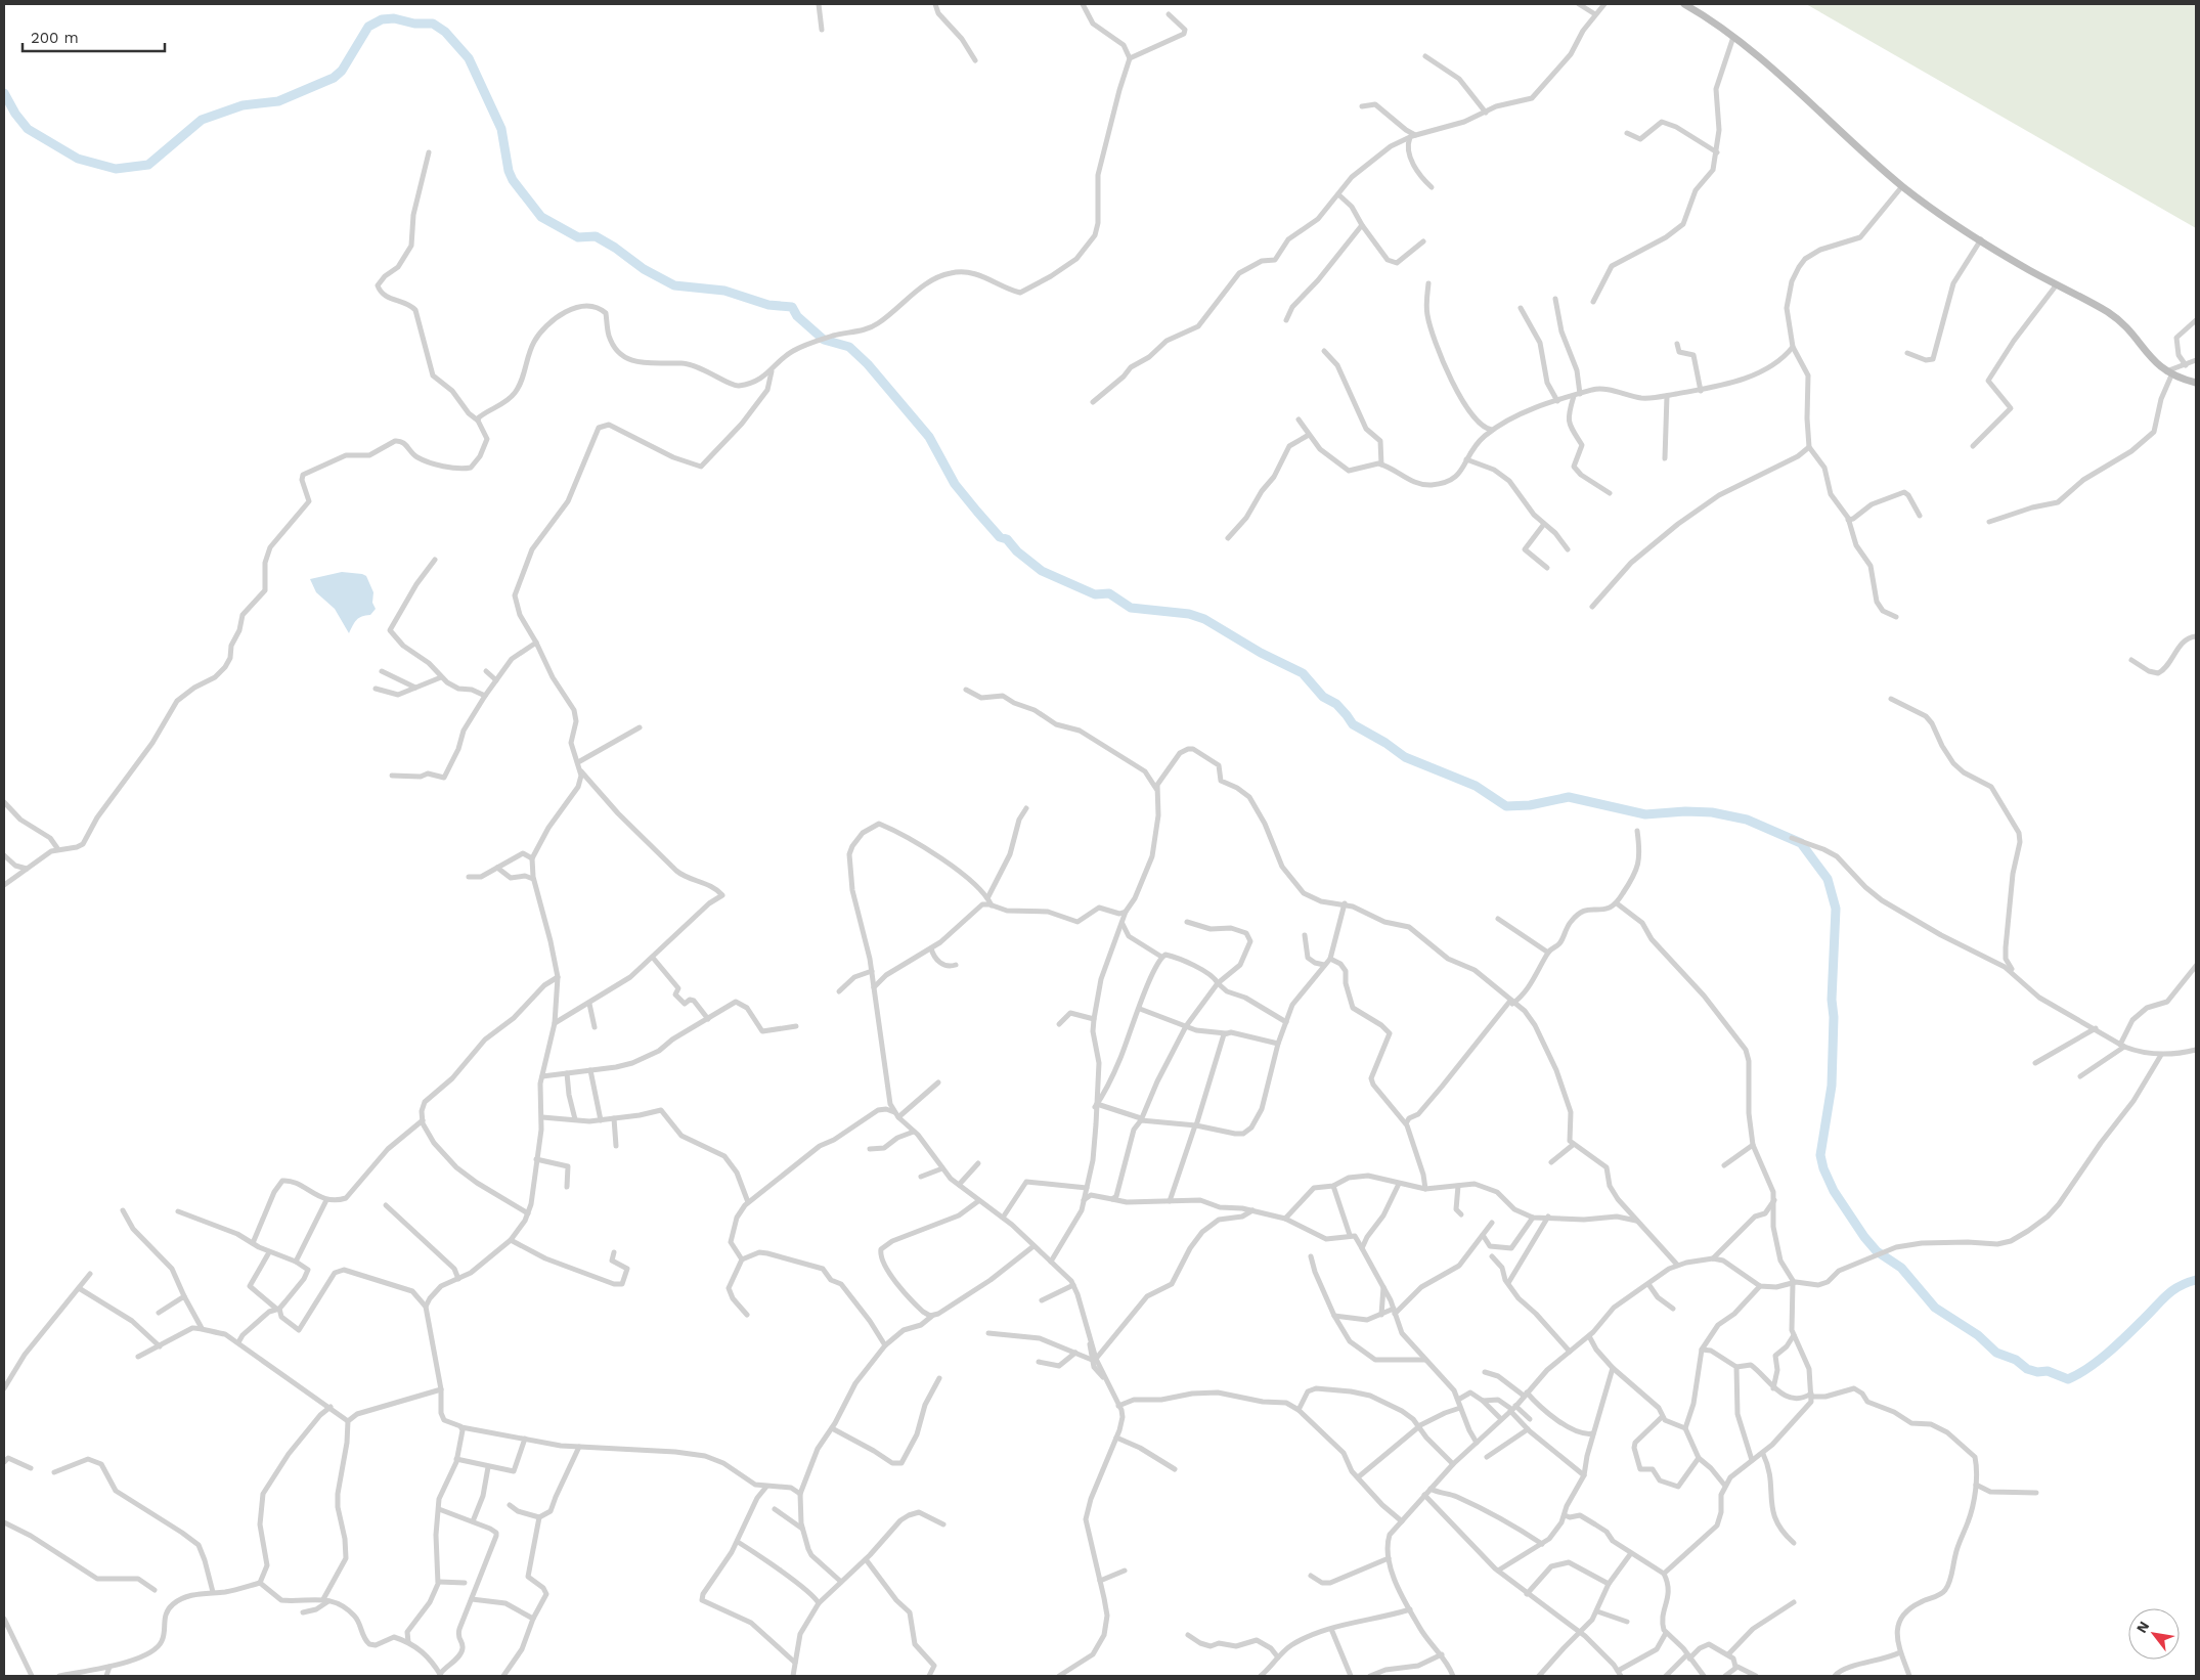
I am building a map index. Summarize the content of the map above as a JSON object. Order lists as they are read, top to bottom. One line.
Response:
{"scale_bar":"200 m","north":"top left"}
